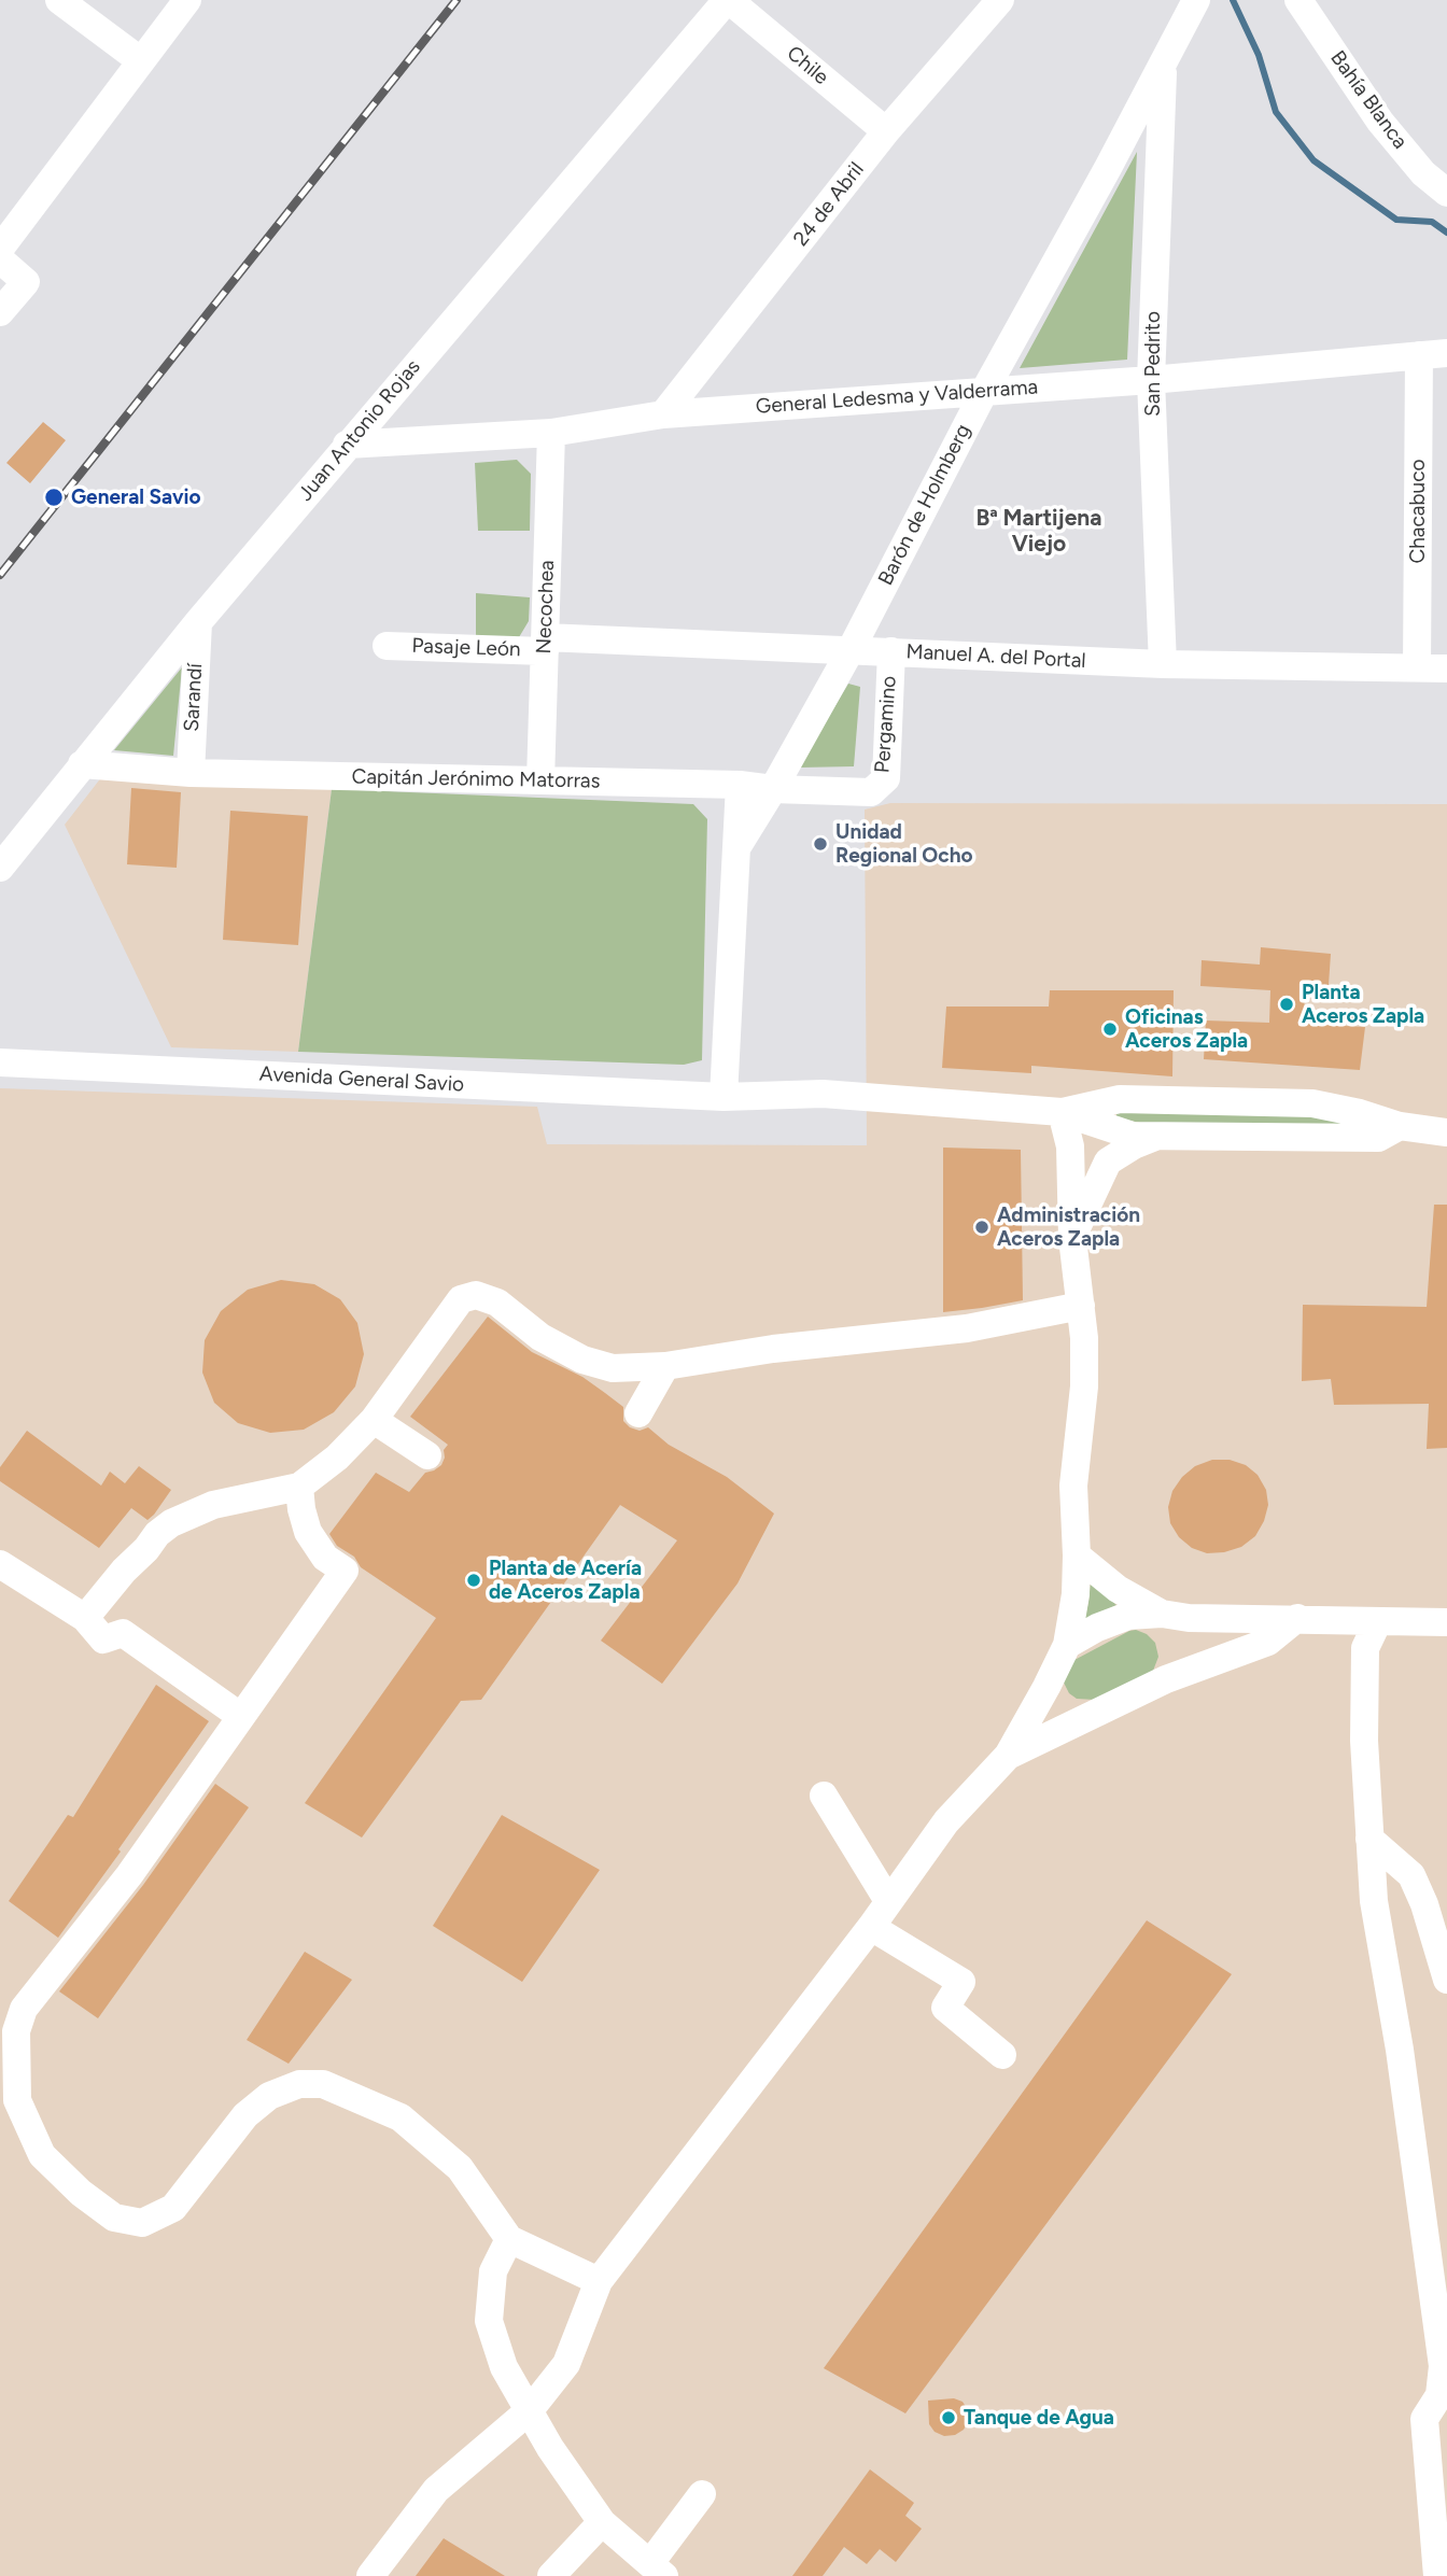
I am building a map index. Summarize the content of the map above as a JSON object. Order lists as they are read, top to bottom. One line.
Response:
{"streets":{"street":["Chile","Bahía Blanca","24 de Abril","San Pedrito","General Ledesma y Valderrama","Juan Antonio Rojas","Barón de Holmberg","Chacabuco","Necochea","Pasaje León","Manuel A. del Portal","Sarandí","Pergamino","Capitán Jerónimo Matorras","Avenida General Savio"]},"crossings":[["Chile","24 de Abril"],["Chile","Juan Antonio Rojas"],["24 de Abril","General Ledesma y Valderrama"],["San Pedrito","General Ledesma y Valderrama"],["San Pedrito","Barón de Holmberg"],["San Pedrito","Manuel A. del Portal"],["General Ledesma y Valderrama","Juan Antonio Rojas"],["General Ledesma y Valderrama","Barón de Holmberg"],["General Ledesma y Valderrama","Chacabuco"],["General Ledesma y Valderrama","Necochea"],["Juan Antonio Rojas","Sarandí"],["Juan Antonio Rojas","Capitán Jerónimo Matorras"],["Barón de Holmberg","Manuel A. del Portal"],["Barón de Holmberg","Capitán Jerónimo Matorras"],["Chacabuco","Manuel A. del Portal"],["Necochea","Pasaje León"],["Necochea","Manuel A. del Portal"],["Necochea","Capitán Jerónimo Matorras"],["Pasaje León","Manuel A. del Portal"],["Manuel A. del Portal","Pergamino"],["Sarandí","Capitán Jerónimo Matorras"],["Pergamino","Capitán Jerónimo Matorras"]],"districts":["Bª Martijena Viejo"],"places":["General Savio","Unidad Regional Ocho","Planta Aceros Zapla","Oficinas Aceros Zapla","Administración Aceros Zapla","Planta de Acería de Aceros Zapla","Tanque de Agua"]}
